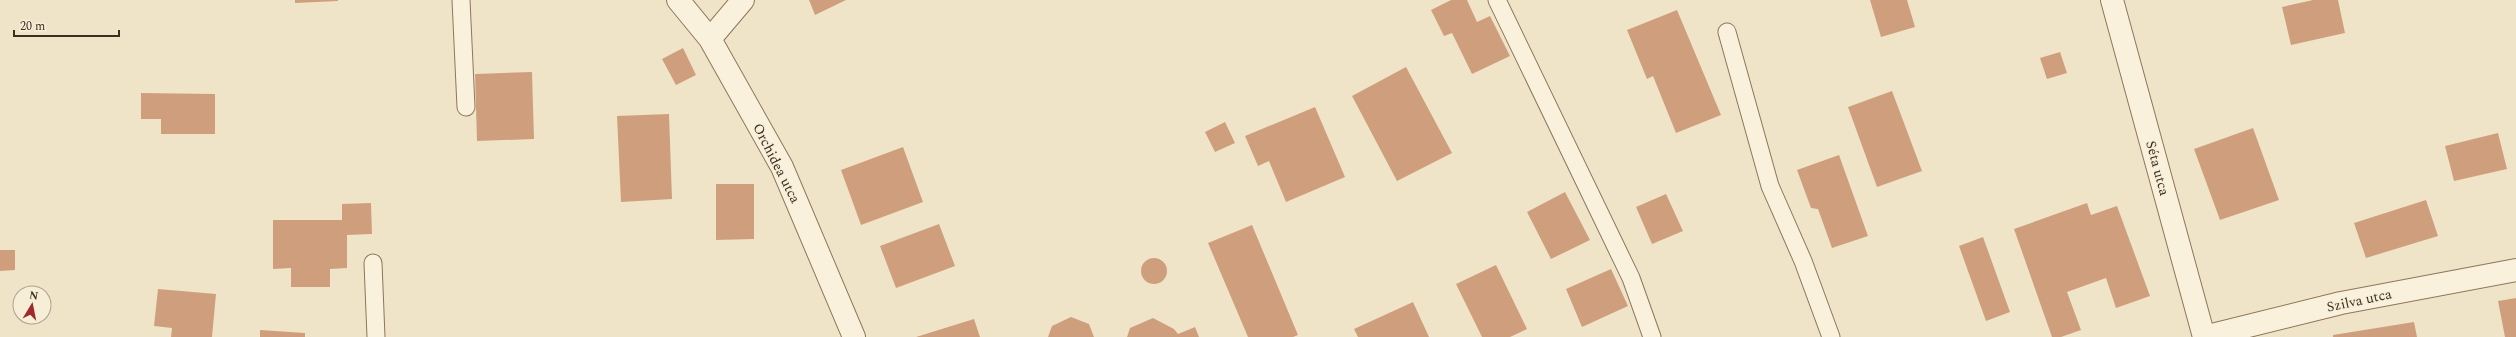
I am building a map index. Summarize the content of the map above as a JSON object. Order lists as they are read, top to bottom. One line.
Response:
{"streets":{"street":["Orchidea utca","Séta utca","Szilva utca"]},"crossings":[["Séta utca","Szilva utca"]],"scale_bar":"20 m","north":"top"}
